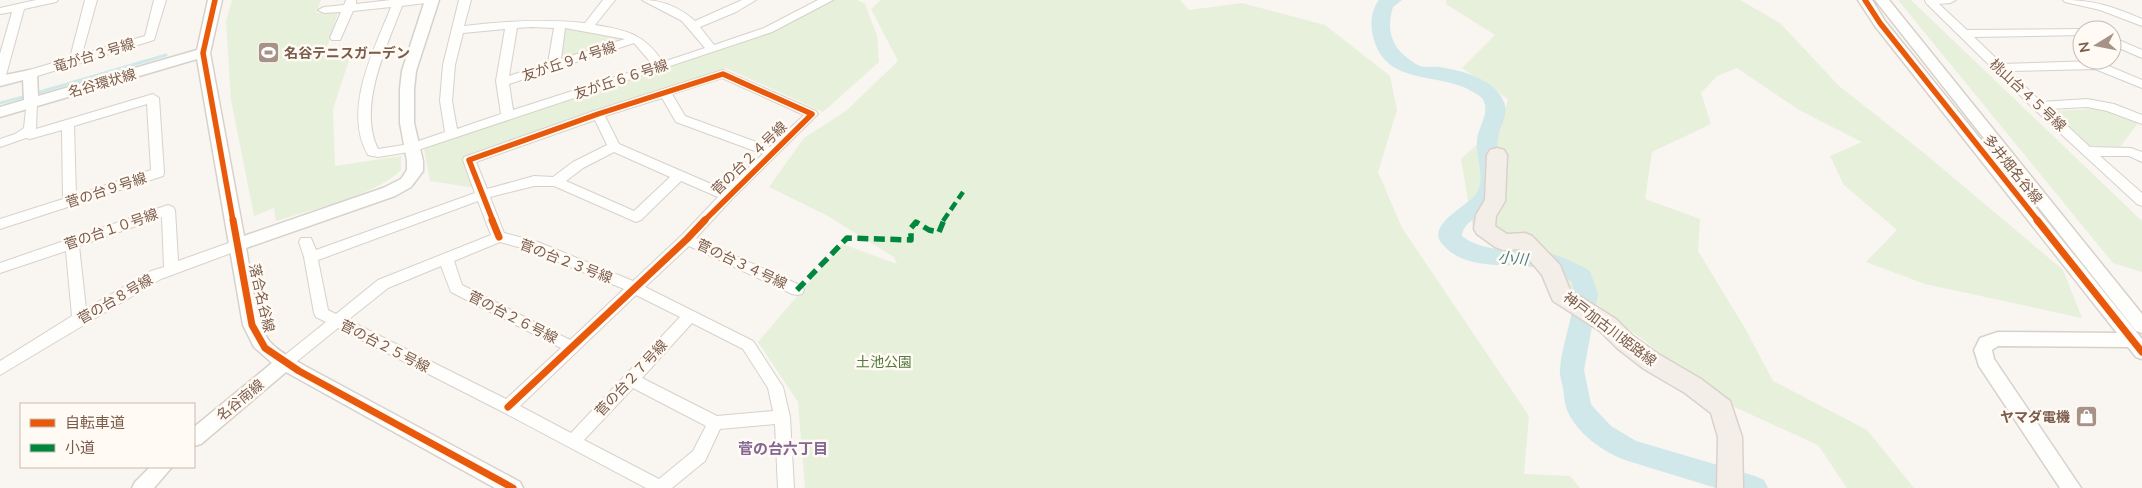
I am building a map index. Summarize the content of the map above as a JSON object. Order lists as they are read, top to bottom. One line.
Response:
{"streets":{"main road":["神戸加古川姫路線"],"street":["竜が台３号線","友が丘９４号線","友が丘６６号線","名谷環状線","桃山台４５号線","菅の台２４号線","多井畑名谷線","菅の台９号線","菅の台１０号線","菅の台２３号線","菅の台３４号線","落合名谷線","菅の台８号線","菅の台２６号線","菅の台２５号線","菅の台２７号線","名谷南線"]},"crossings":[["名谷環状線","落合名谷線"],["菅の台２４号線","菅の台２３号線"],["菅の台２４号線","菅の台３４号線"],["菅の台２４号線","菅の台２６号線"],["菅の台２４号線","菅の台２５号線"],["菅の台１０号線","菅の台８号線"],["菅の台２３号線","菅の台２７号線"],["落合名谷線","菅の台８号線"],["落合名谷線","名谷南線"],["菅の台２５号線","菅の台２７号線"]],"districts":["菅の台六丁目"],"water":["小川"],"parks":["土池公園"],"places":{"sports":["名谷テニスガーデン"],"shop":["ヤマダ電機"]},"legend":["自転車道","小道"],"north":"left"}
